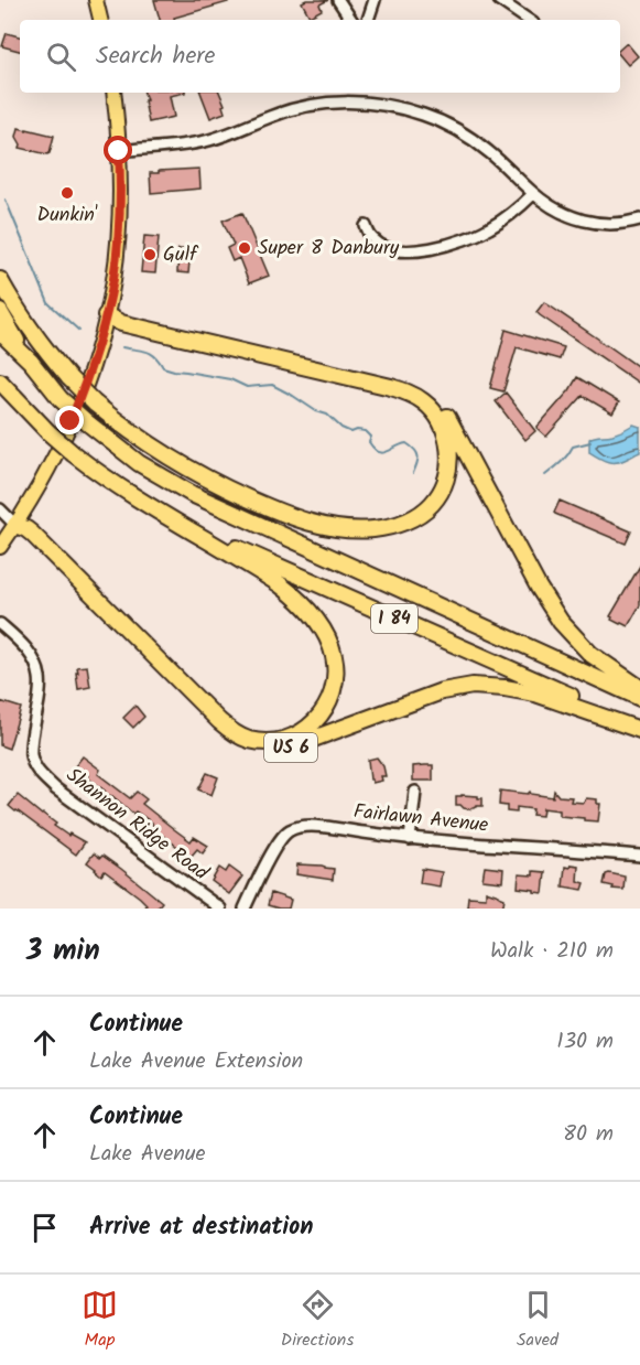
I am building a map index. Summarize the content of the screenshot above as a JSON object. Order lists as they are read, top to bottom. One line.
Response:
{"streets":{"highway":["I 84","US 6"],"street":["Fairlawn Avenue","Shannon Ridge Road"]},"crossings":[["I 84","US 6"]],"places":["Dunkin'","Super 8 Danbury","Gulf"],"page":{"search":"Search here","heading":["3 min","Walk · 210 m"],"list":[["Continue","Lake Avenue Extension","130 m"],["Continue","Lake Avenue","80 m"],"Arrive at destination"],"nav":["Map","Directions","Saved"]}}
